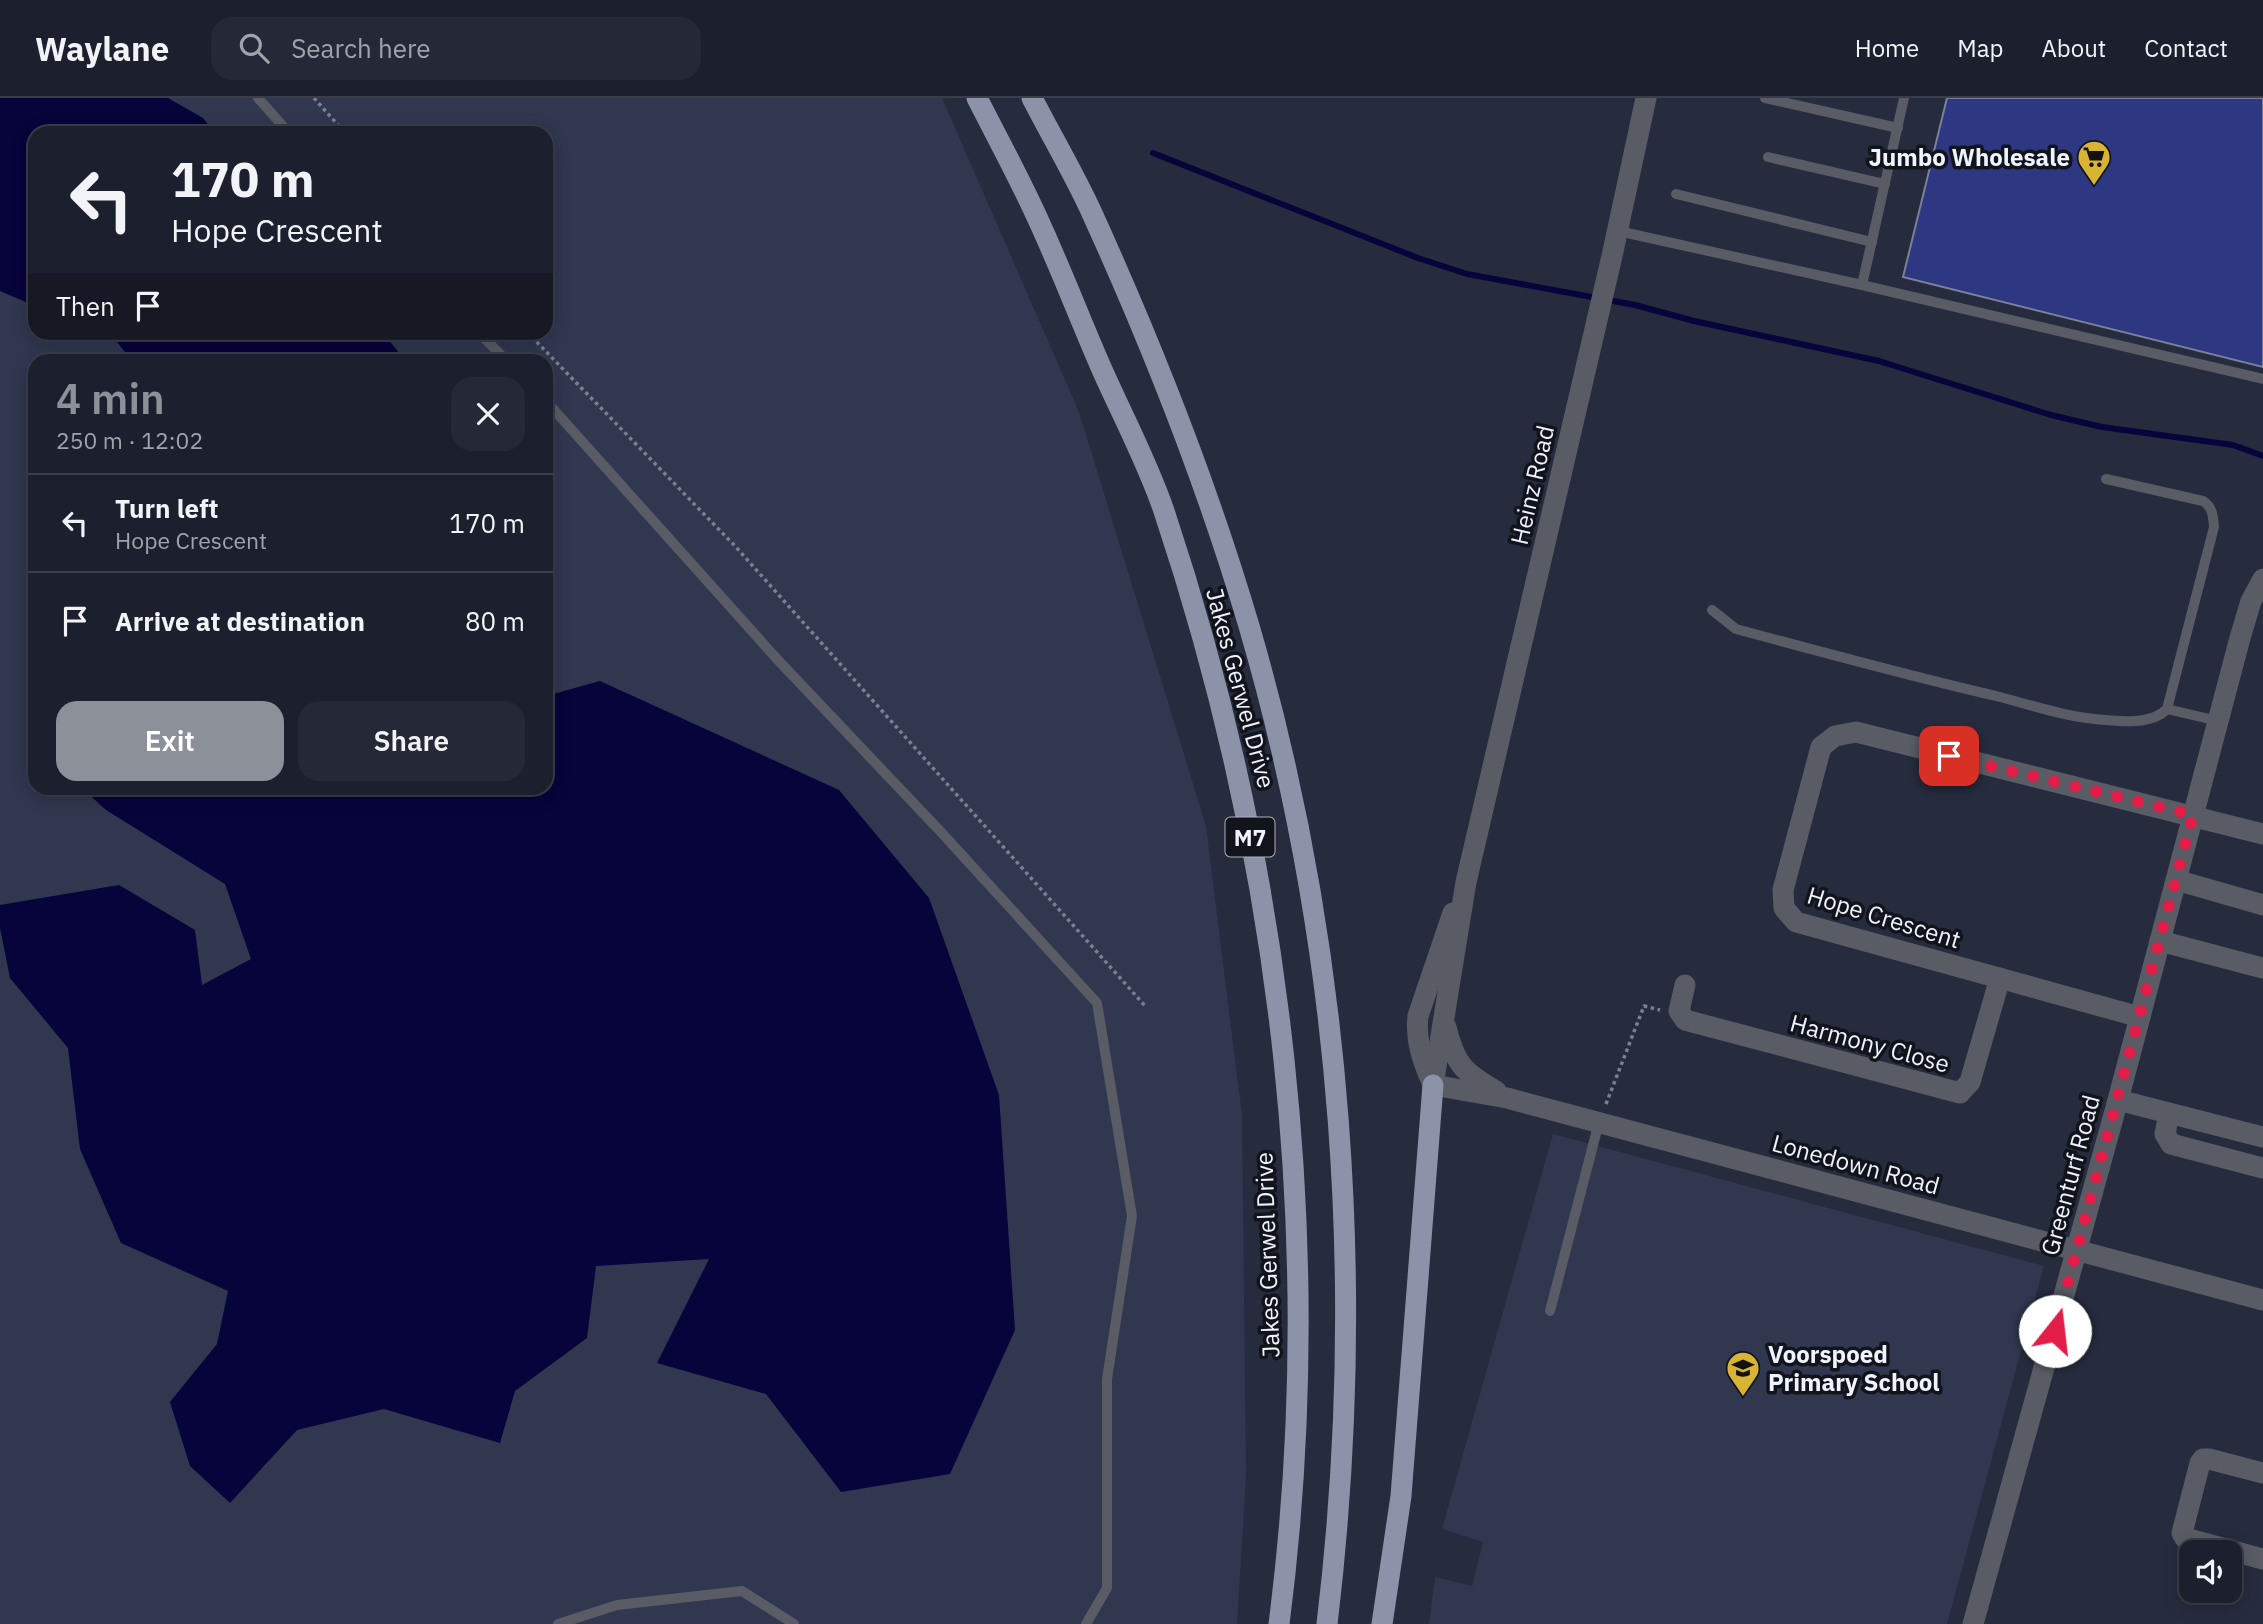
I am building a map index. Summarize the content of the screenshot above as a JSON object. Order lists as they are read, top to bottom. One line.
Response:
{"streets":{"highway":["Jakes Gerwel Drive","M7"],"street":["Heinz Road","Hope Crescent","Harmony Close","Lonedown Road","Greenturf Road"]},"crossings":[["Heinz Road","Lonedown Road"],["Hope Crescent","Harmony Close"],["Hope Crescent","Greenturf Road"],["Lonedown Road","Greenturf Road"]],"places":{"supermarket":["Jumbo Wholesale"],"school or university":["Voorspoed Primary School"]},"page":{"header":"Waylane","search":"Search here","nav":["Home","Map","About","Contact"],"turn":["170 m","Hope Crescent"],"then":"Then","heading":["4 min","250 m · 12:02"],"list":[{"name":"Turn left","note":"Hope Crescent","value":"170 m"},{"name":"Arrive at destination","value":"80 m"}],"buttons":["Exit","Share"]}}
